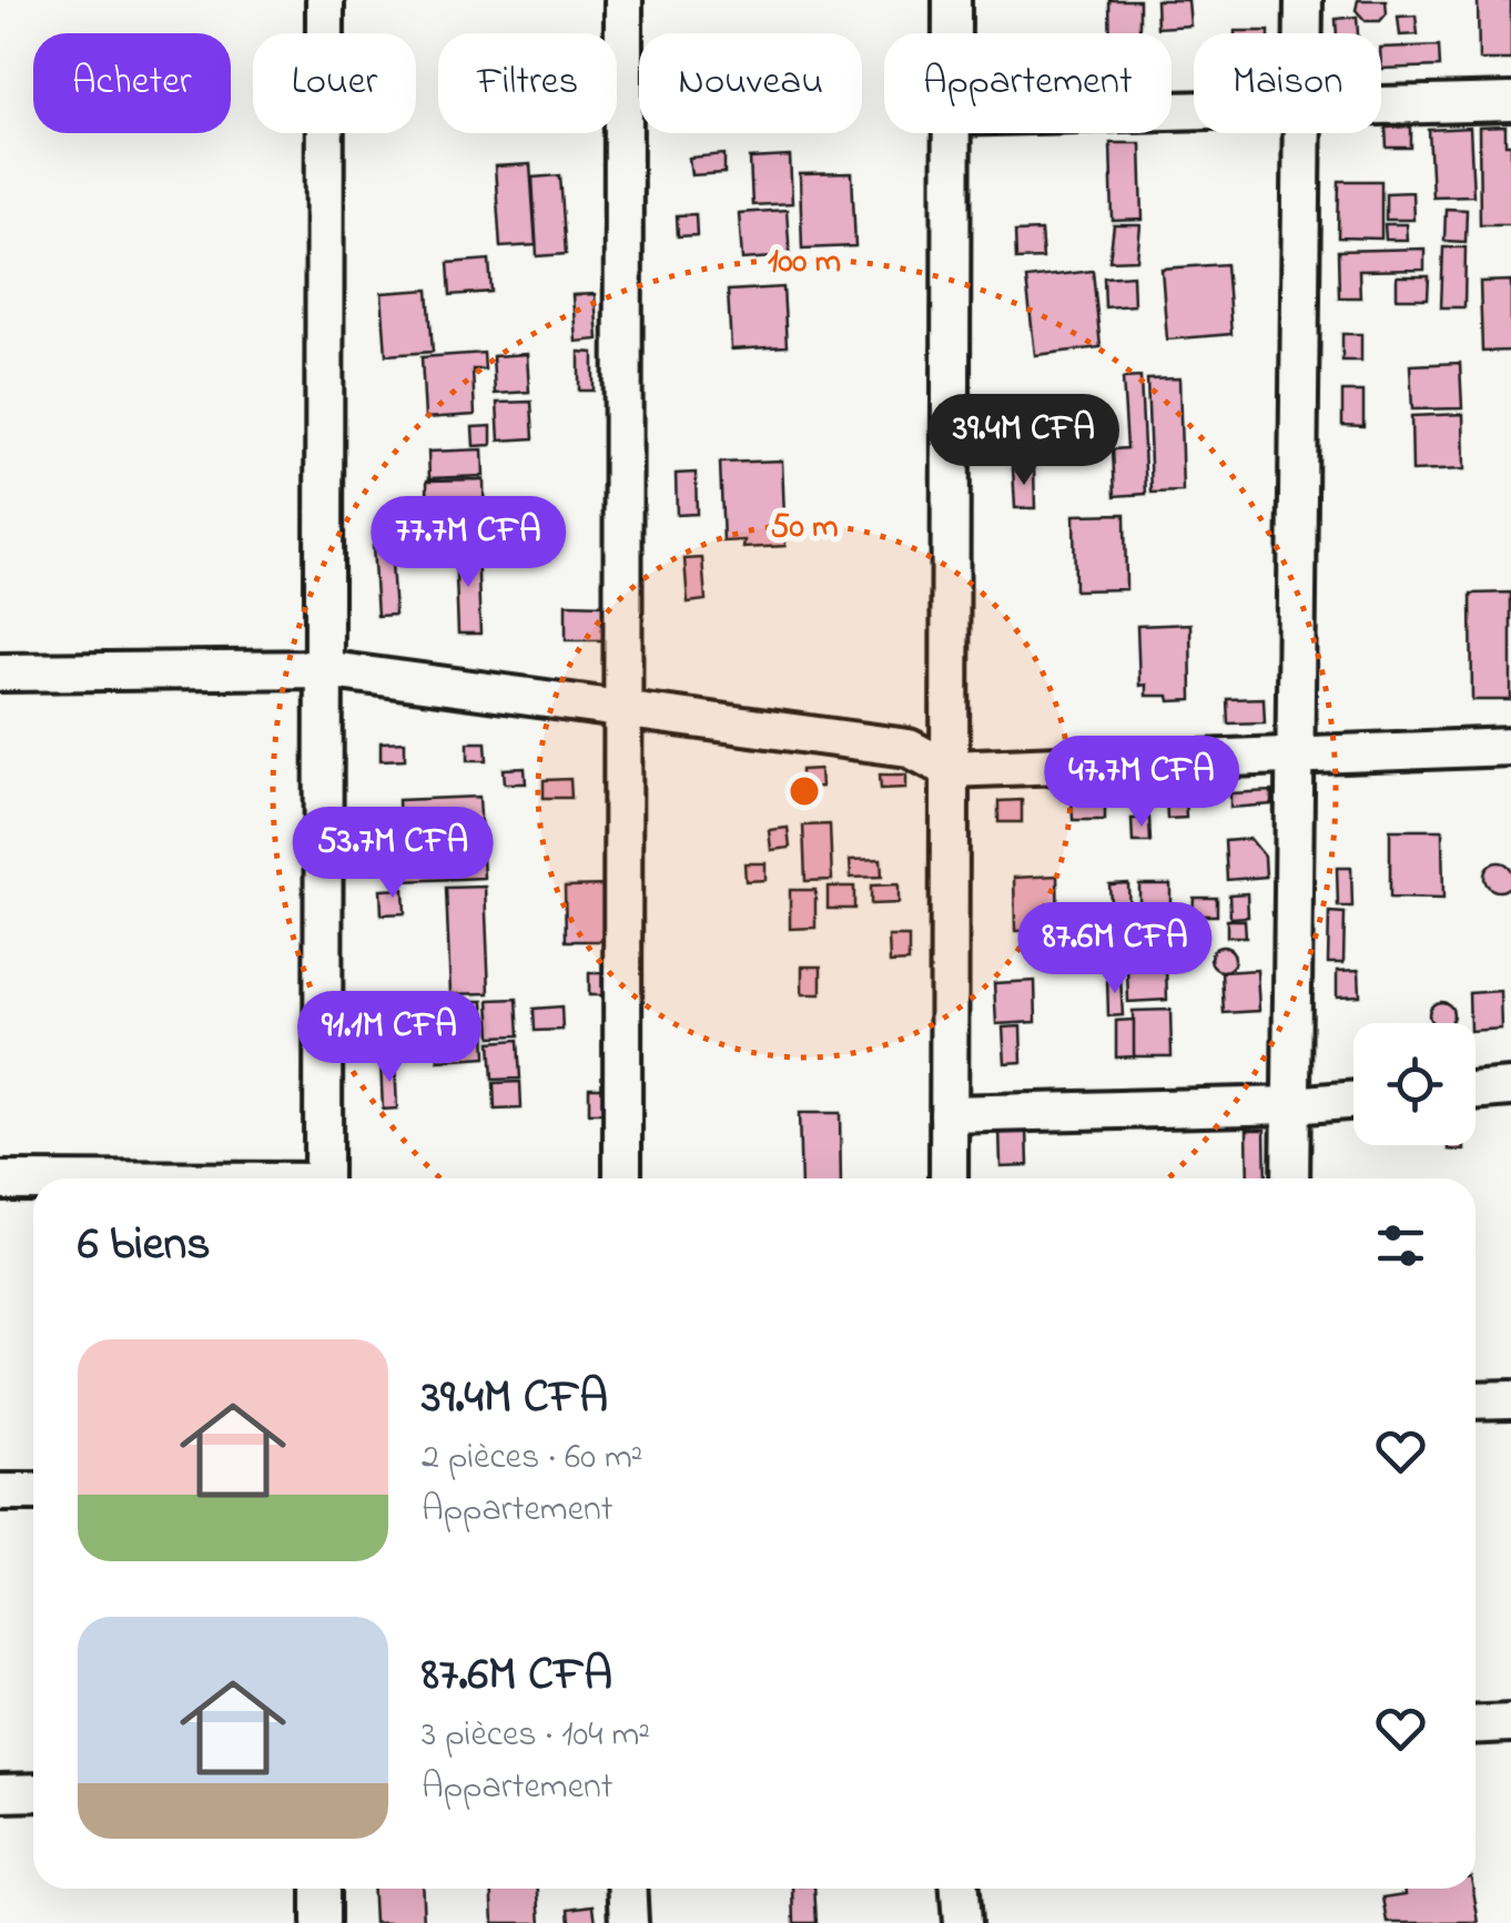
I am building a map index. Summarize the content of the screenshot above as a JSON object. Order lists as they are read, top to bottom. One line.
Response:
{"page":{"chip":["Acheter","Louer","Filtres","Nouveau","Appartement","Maison"],"price":["39.4M CFA","77.7M CFA","47.7M CFA","53.7M CFA","87.6M CFA","91.1M CFA"],"heading":"6 biens","list":[{"name":"39.4M CFA","note":"2 pièces · 60 m² · Appartement"},{"name":"87.6M CFA","note":"3 pièces · 104 m² · Appartement"}]},"rings":["100 m","50 m"]}
